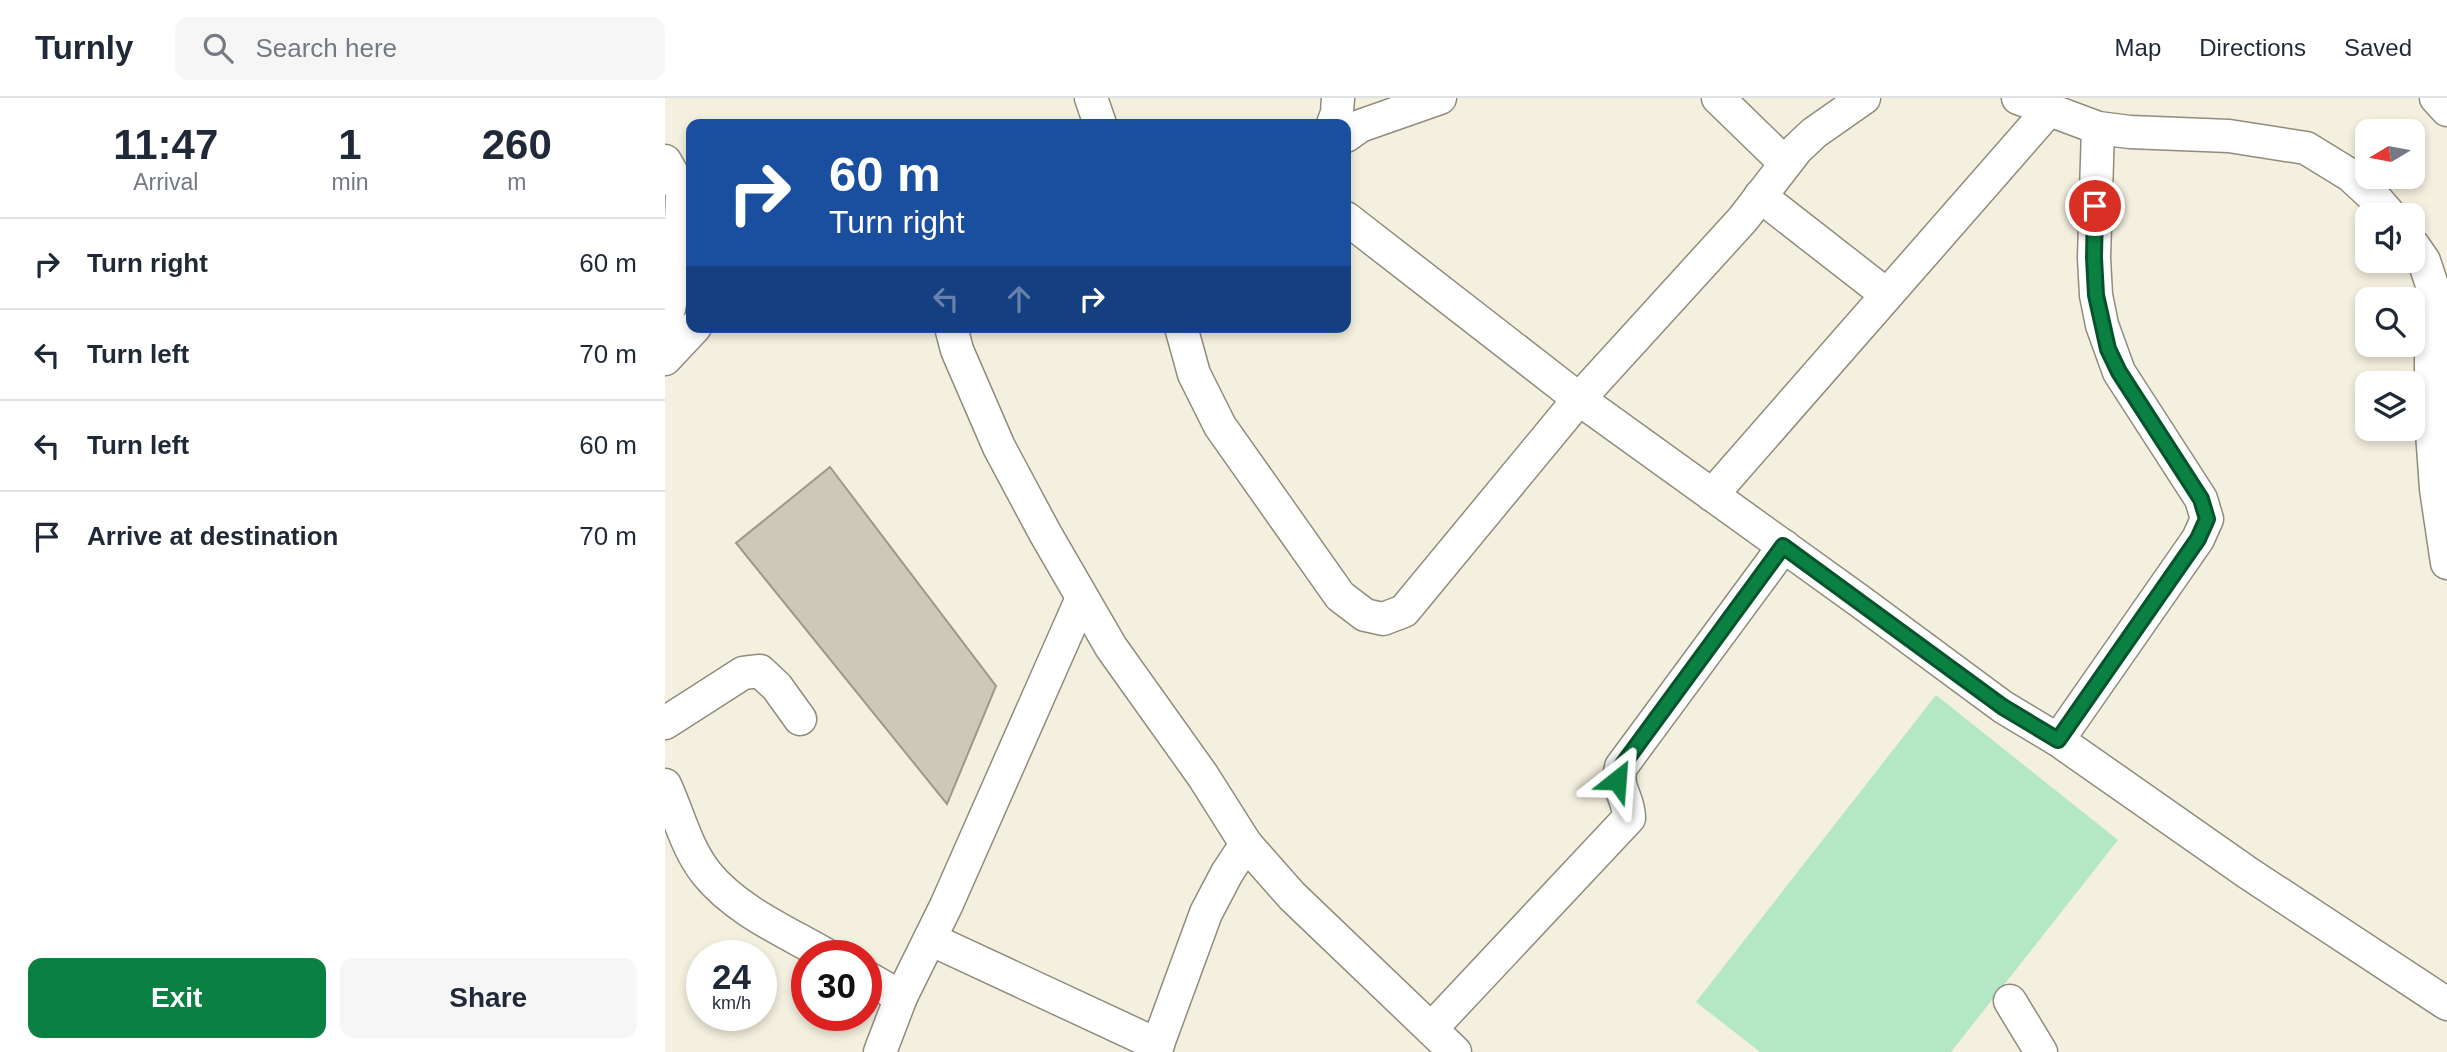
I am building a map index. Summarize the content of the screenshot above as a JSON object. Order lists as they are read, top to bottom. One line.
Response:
{"north":"left","page":{"header":"Turnly","search":"Search here","nav":["Map","Directions","Saved"],"eta":["11:47","Arrival","1","min","260","m"],"turn":["60 m","Turn right"],"list":[{"name":"Turn right","value":"60 m"},{"name":"Turn left","value":"70 m"},{"name":"Turn left","value":"60 m"},{"name":"Arrive at destination","value":"70 m"}],"speed":"24 km/h","limit":"30","buttons":["Exit","Share"]}}
